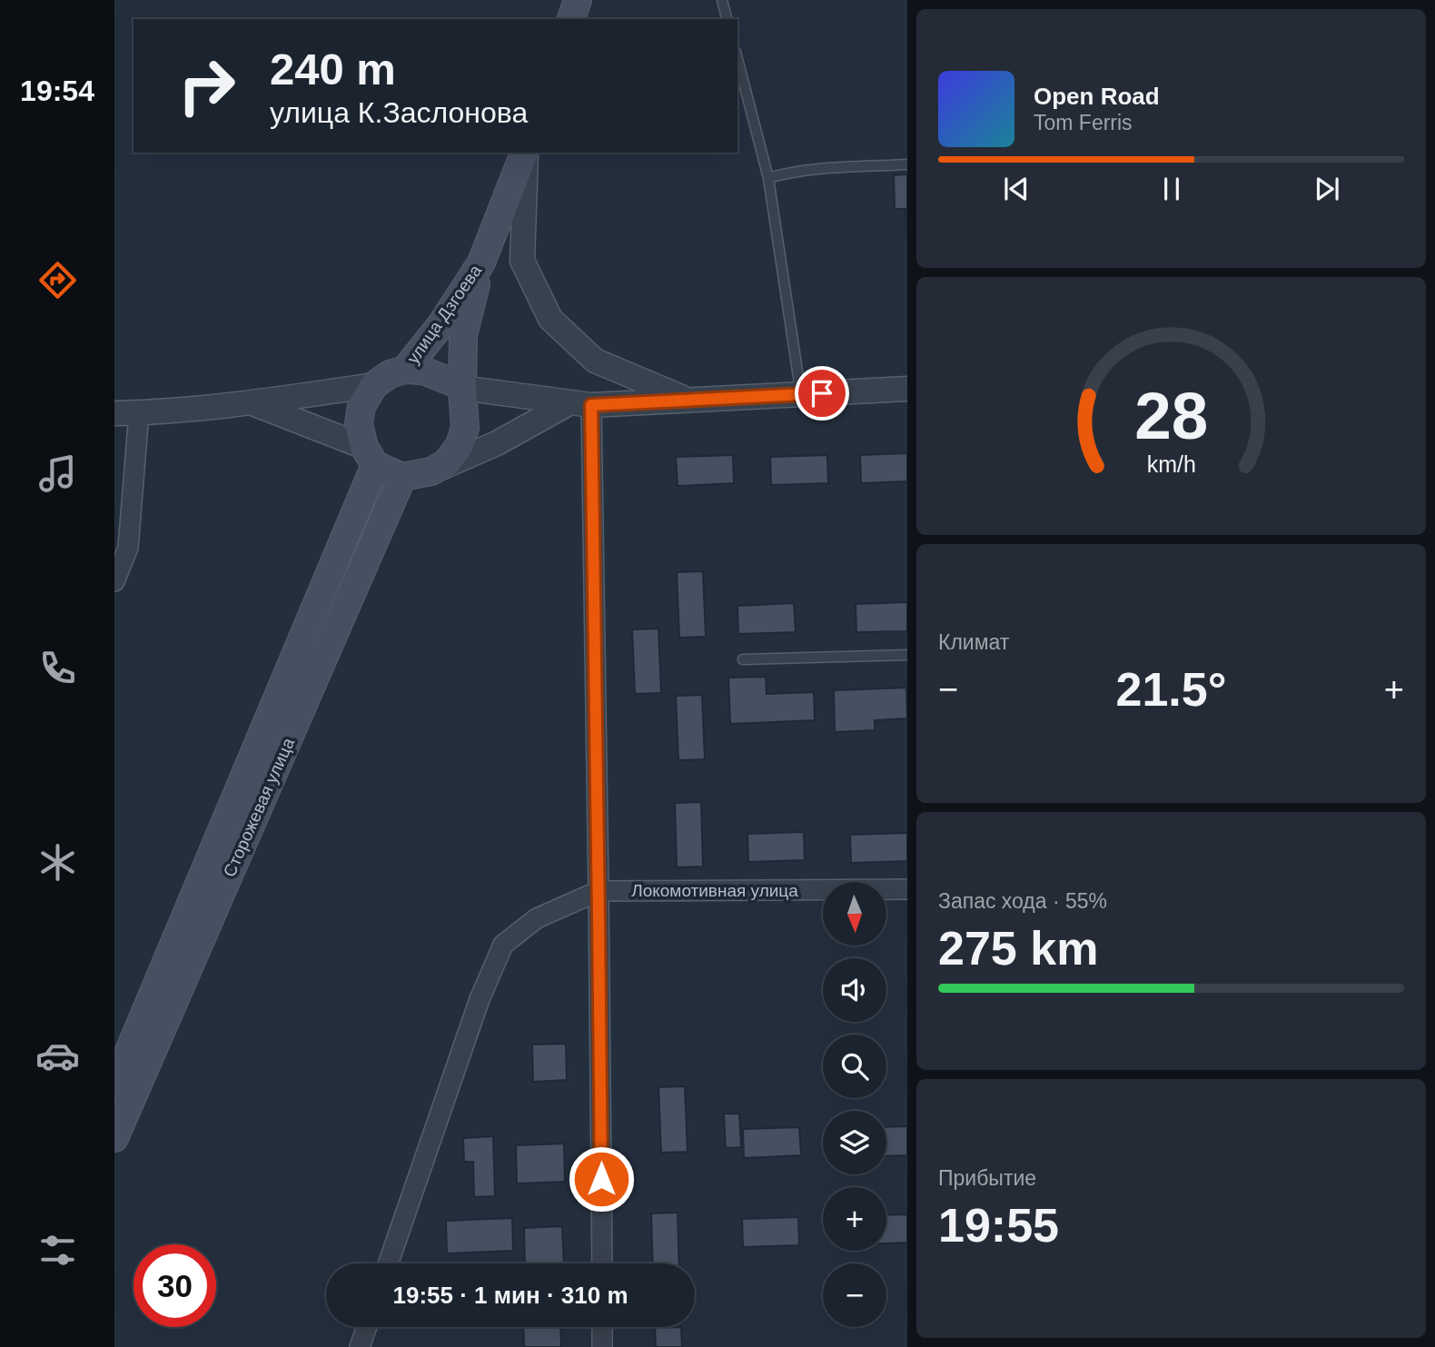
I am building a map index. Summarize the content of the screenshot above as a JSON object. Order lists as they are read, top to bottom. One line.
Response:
{"streets":{"main road":["улица Дзгоева","Сторожевая улица"],"street":["Локомотивная улица"]},"crossings":[["улица Дзгоева","Сторожевая улица"]],"north":"bottom","page":{"tabs":"19:54","turn":["240 m","улица К.Заслонова"],"song":["Open Road","Tom Ferris"],"tile":["Климат",["Запас хода · 55%","275 km"],["Прибытие","19:55"]],"heat":["−","21.5°","+"],"map_buttons":["+","−"],"limit":"30","trip":"19:55 · 1 мин · 310 m","gauge":["28","km/h"]}}
